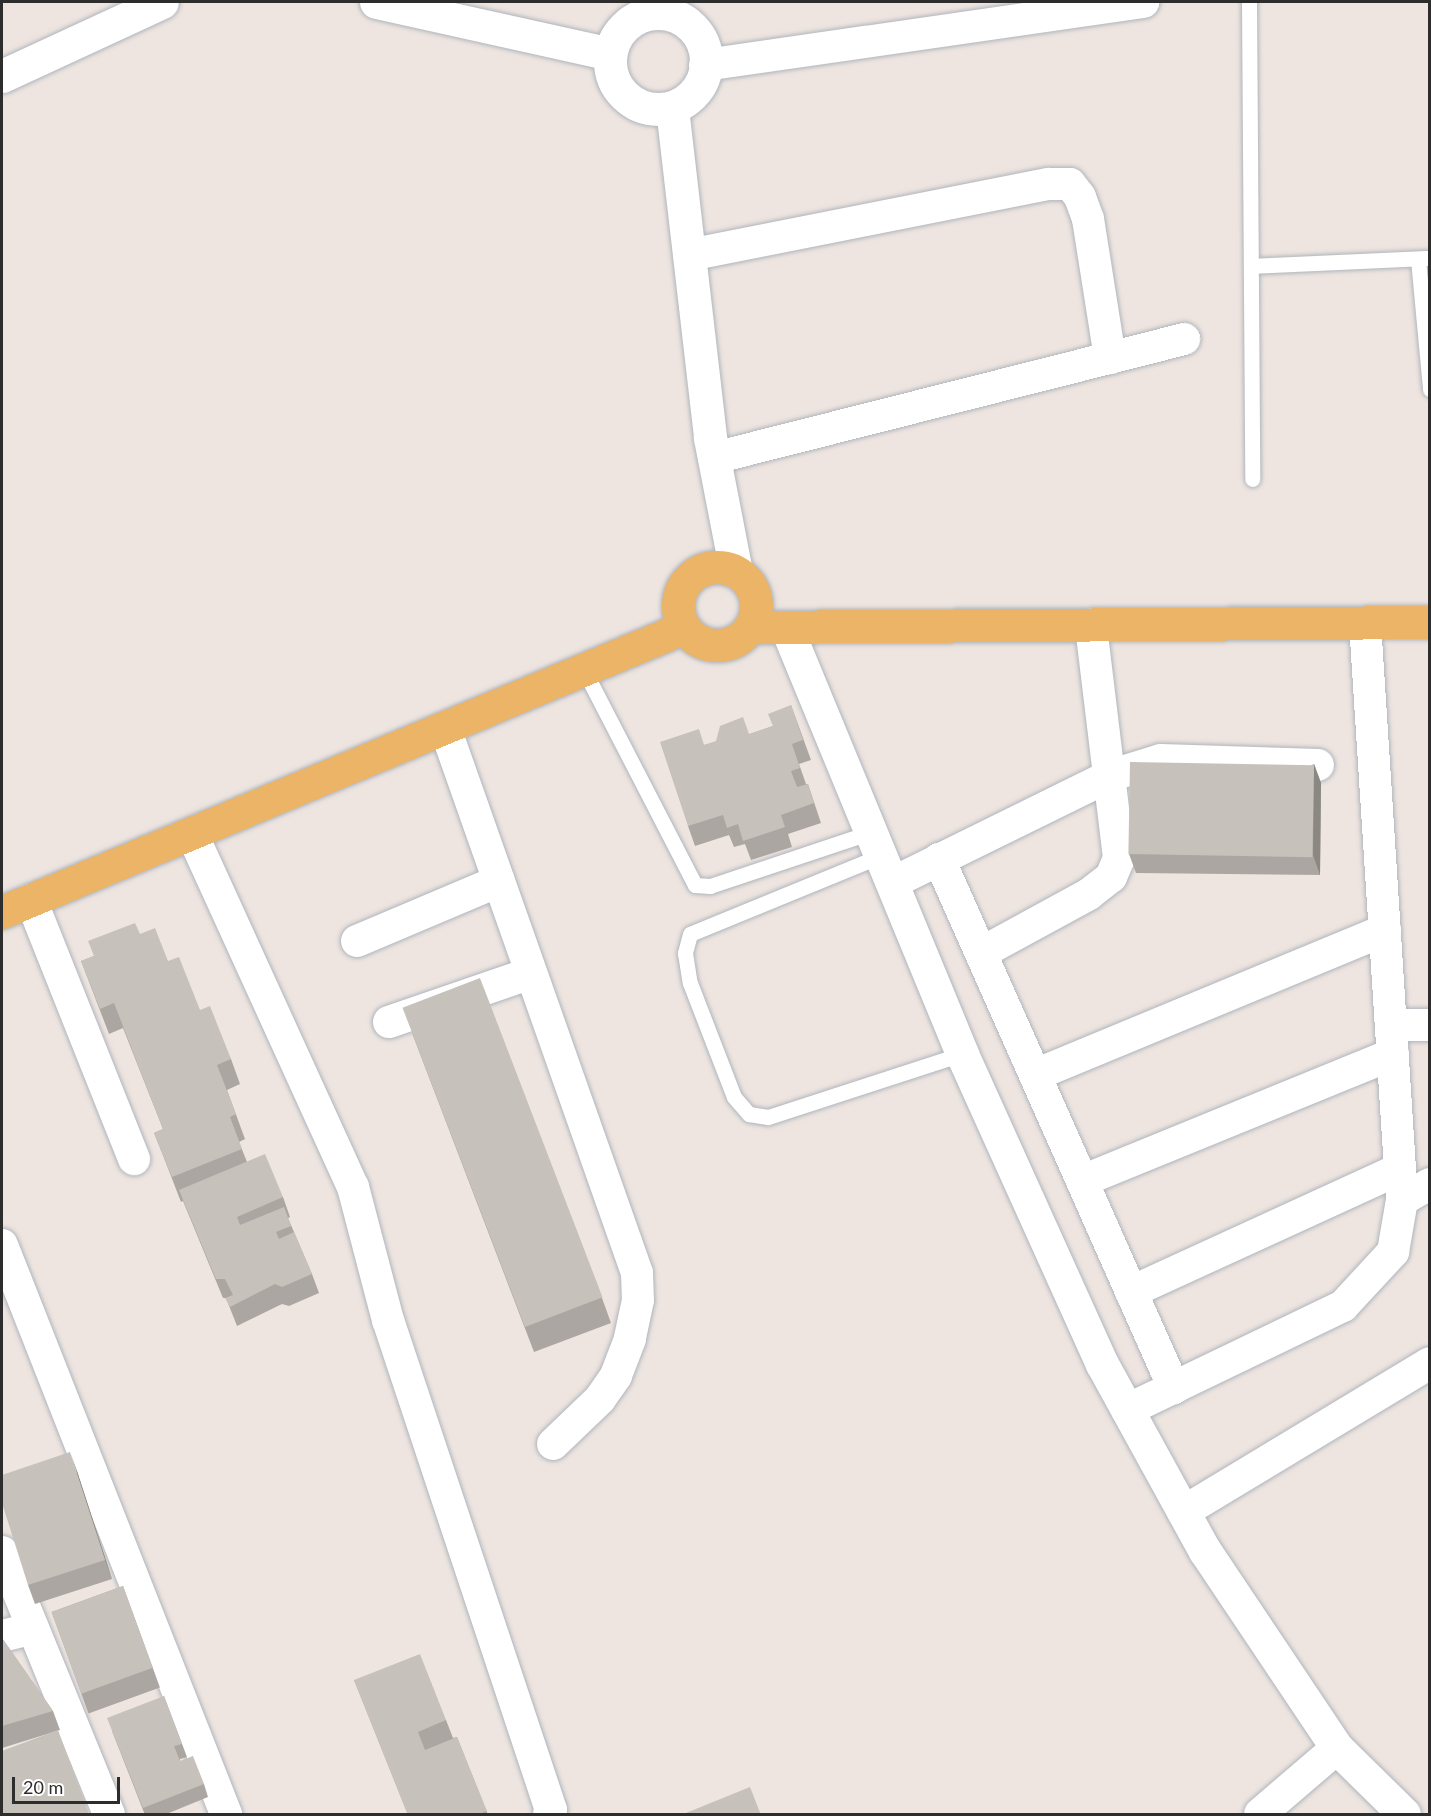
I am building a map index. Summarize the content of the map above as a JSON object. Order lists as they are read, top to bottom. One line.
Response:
{"scale_bar":"20 m"}
